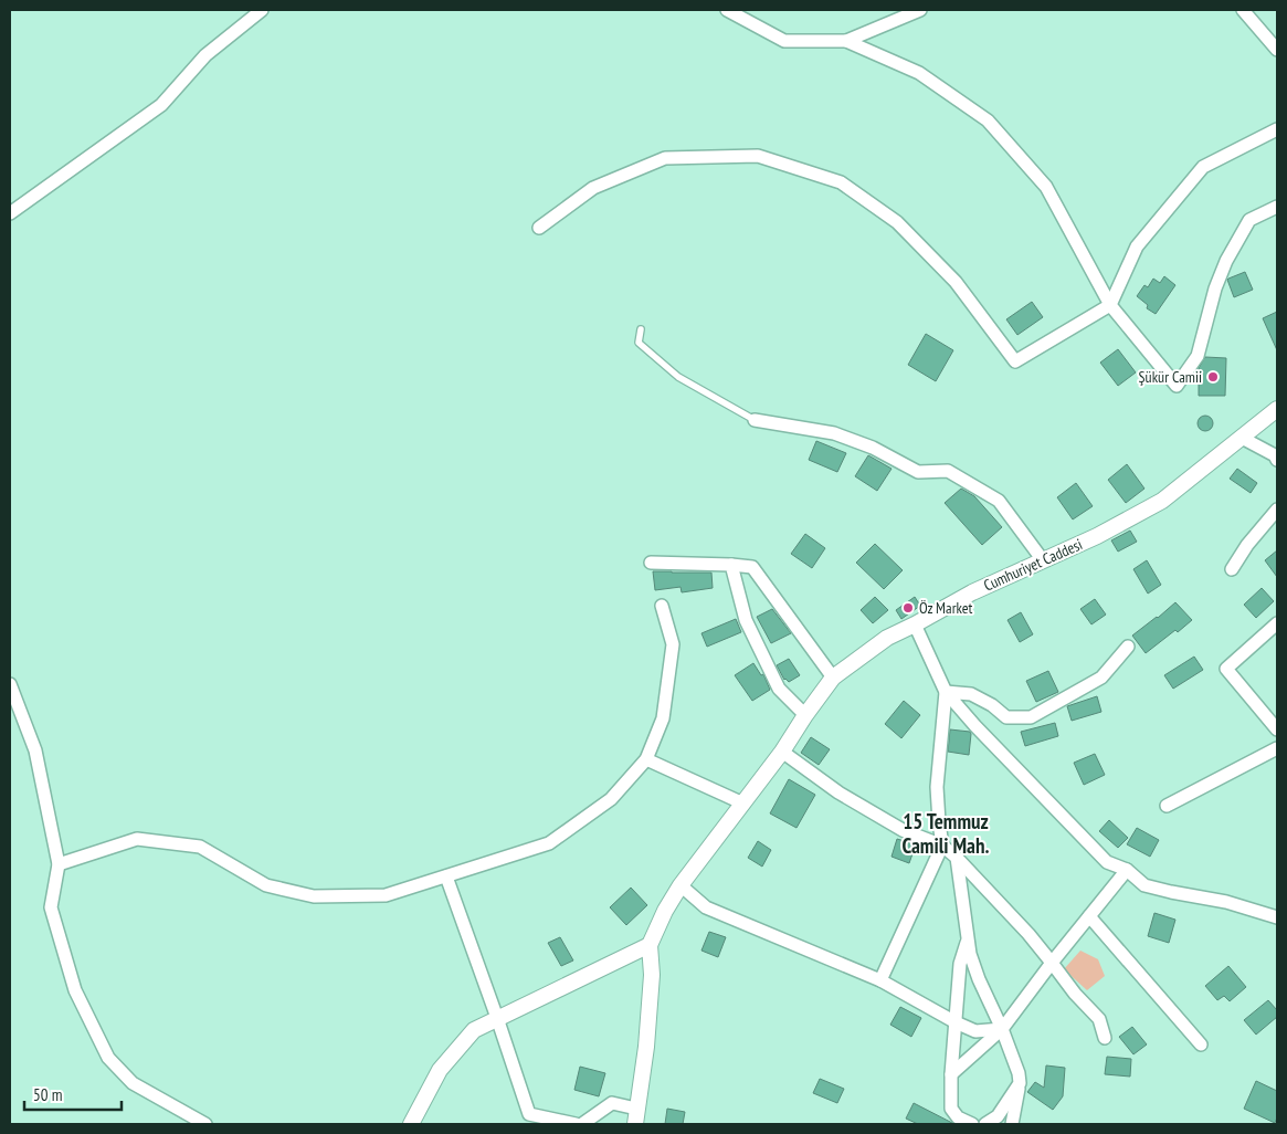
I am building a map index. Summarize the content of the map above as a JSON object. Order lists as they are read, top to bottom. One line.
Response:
{"streets":{"street":["Cumhuriyet Caddesi"]},"districts":["15 Temmuz Camili Mah."],"places":["Şükür Camii","Öz Market"],"scale_bar":"50 m"}
